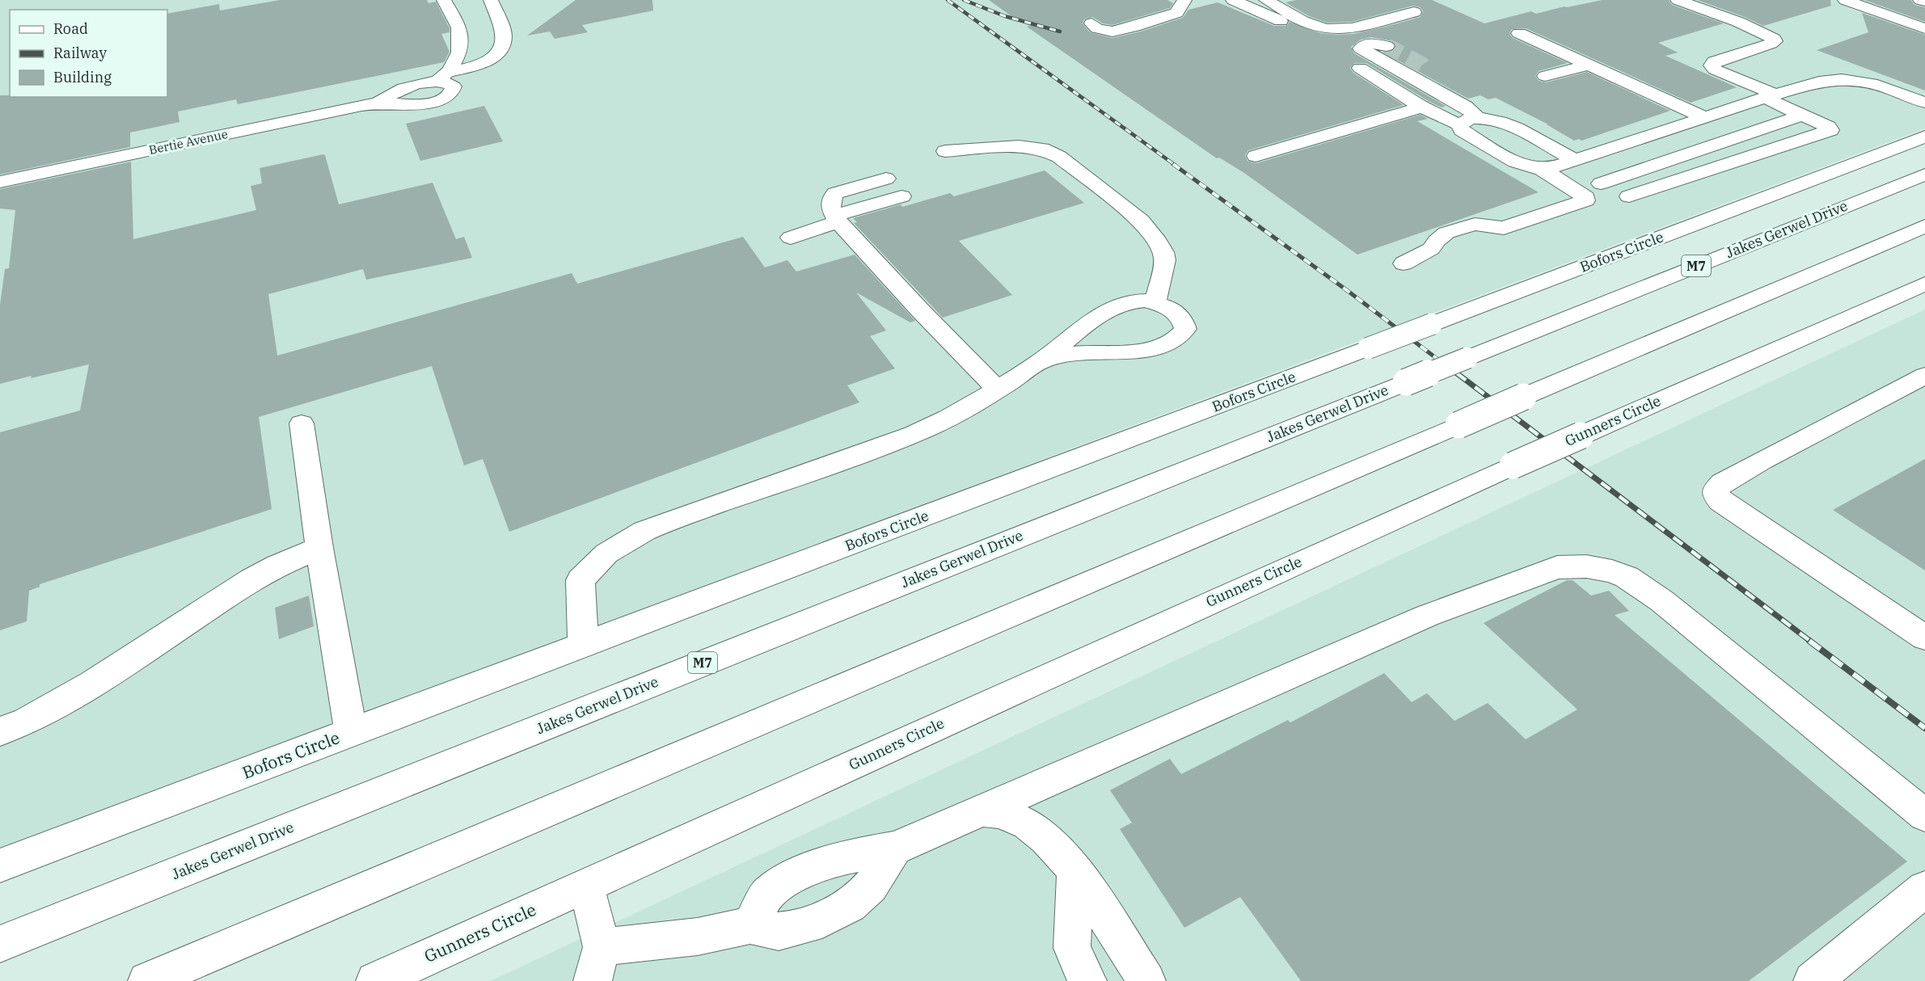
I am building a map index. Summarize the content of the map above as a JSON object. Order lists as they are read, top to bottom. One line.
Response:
{"streets":{"main road":["Bertie Avenue","Jakes Gerwel Drive","Bofors Circle","M7","Gunners Circle"]},"legend":["Road","Railway","Building"]}
